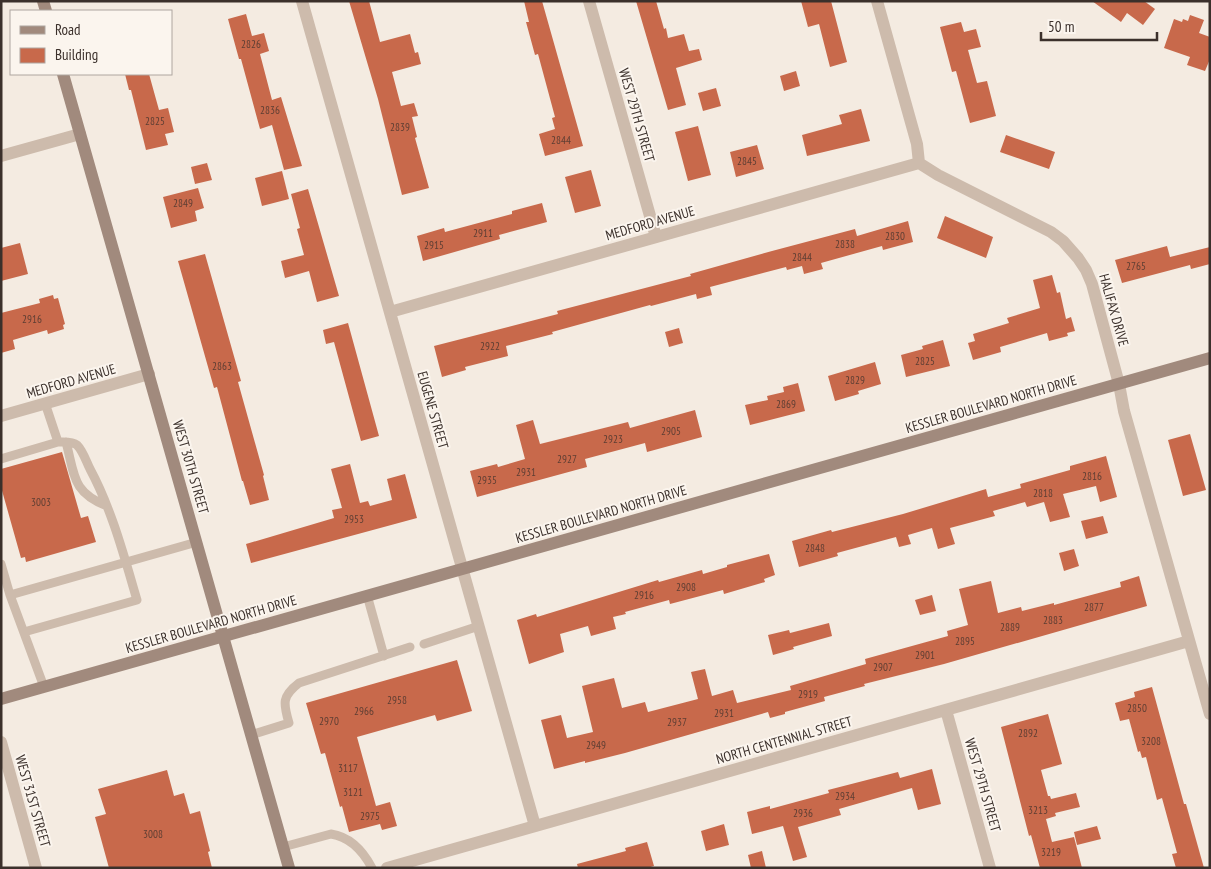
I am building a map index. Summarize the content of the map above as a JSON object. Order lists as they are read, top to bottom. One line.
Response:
{"streets":{"main road":["KESSLER BOULEVARD NORTH DRIVE","WEST 30TH STREET"],"street":["WEST 29TH STREET","MEDFORD AVENUE","HALIFAX DRIVE","EUGENE STREET","NORTH CENTENNIAL STREET","WEST 31ST STREET"]},"crossings":[["WEST 29TH STREET","MEDFORD AVENUE"],["WEST 29TH STREET","NORTH CENTENNIAL STREET"],["MEDFORD AVENUE","HALIFAX DRIVE"],["MEDFORD AVENUE","EUGENE STREET"],["MEDFORD AVENUE","WEST 30TH STREET"],["HALIFAX DRIVE","KESSLER BOULEVARD NORTH DRIVE"],["HALIFAX DRIVE","NORTH CENTENNIAL STREET"],["KESSLER BOULEVARD NORTH DRIVE","EUGENE STREET"],["KESSLER BOULEVARD NORTH DRIVE","WEST 30TH STREET"],["EUGENE STREET","NORTH CENTENNIAL STREET"]],"house_numbers":["2826","2836","2825","2839","2844","2845","2849","2911","2830","2838","2915","2844","2765","2916","2922","2825","2863","2829","2869","2905","2923","2927","2931","2816","2935","2818","3003","2953","2848","2908","2916","2877","2883","2889","2895","2901","2907","2919","2958","2850","2966","2931","2970","2937","2892","3208","2949","3117","3121","2934","3213","2936","2975","3008","3219"],"legend":["Road","Building"],"scale_bar":"50 m"}
